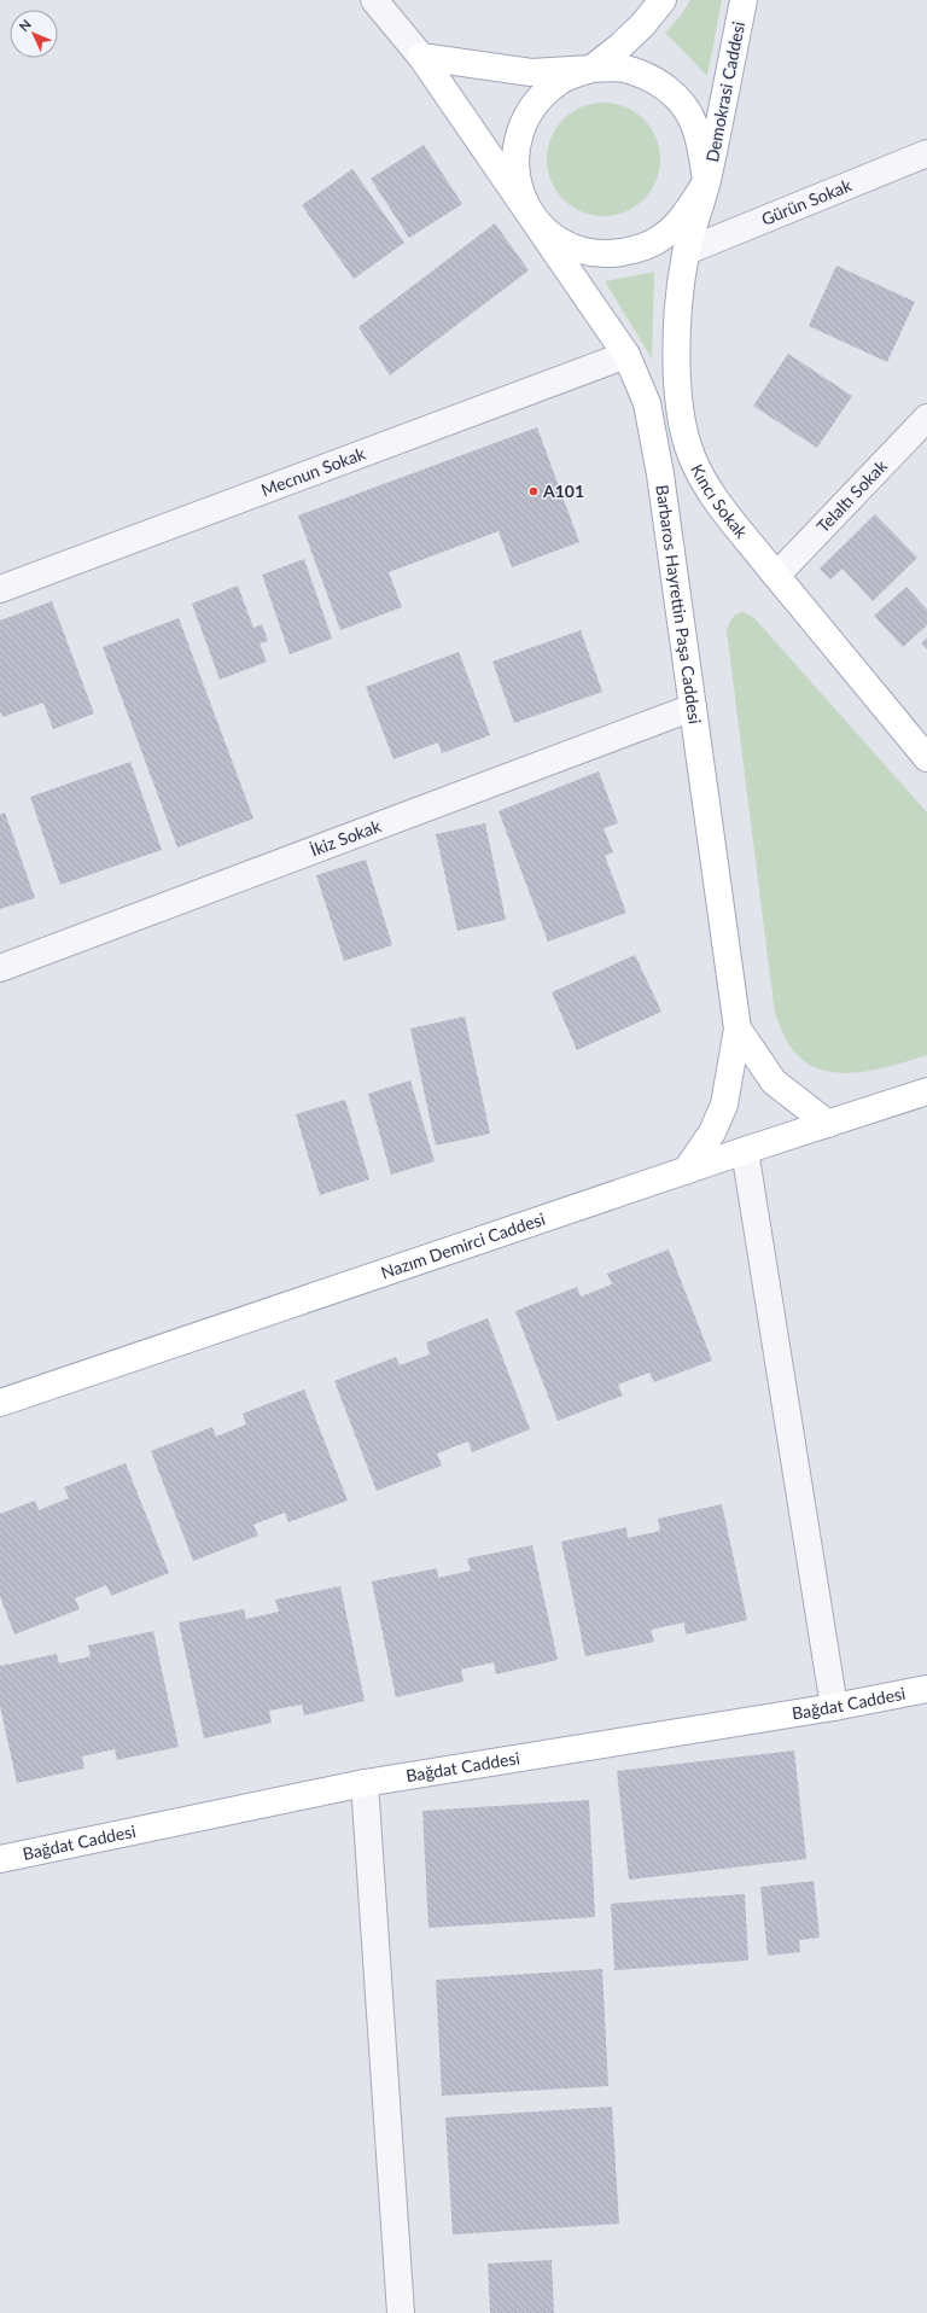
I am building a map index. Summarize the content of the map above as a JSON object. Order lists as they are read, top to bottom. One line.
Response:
{"streets":{"main road":["Demokrasi Caddesi","Kıncı Sokak","Barbaros Hayrettin Paşa Caddesi","Nazım Demirci Caddesi","Bağdat Caddesi"],"street":["Gürün Sokak","Mecnun Sokak","Telaltı Sokak","İkiz Sokak"]},"crossings":[["Demokrasi Caddesi","Kıncı Sokak"],["Gürün Sokak","Kıncı Sokak"],["Mecnun Sokak","Barbaros Hayrettin Paşa Caddesi"],["Telaltı Sokak","Kıncı Sokak"],["Barbaros Hayrettin Paşa Caddesi","İkiz Sokak"]],"places":["A101"],"north":"top left"}
